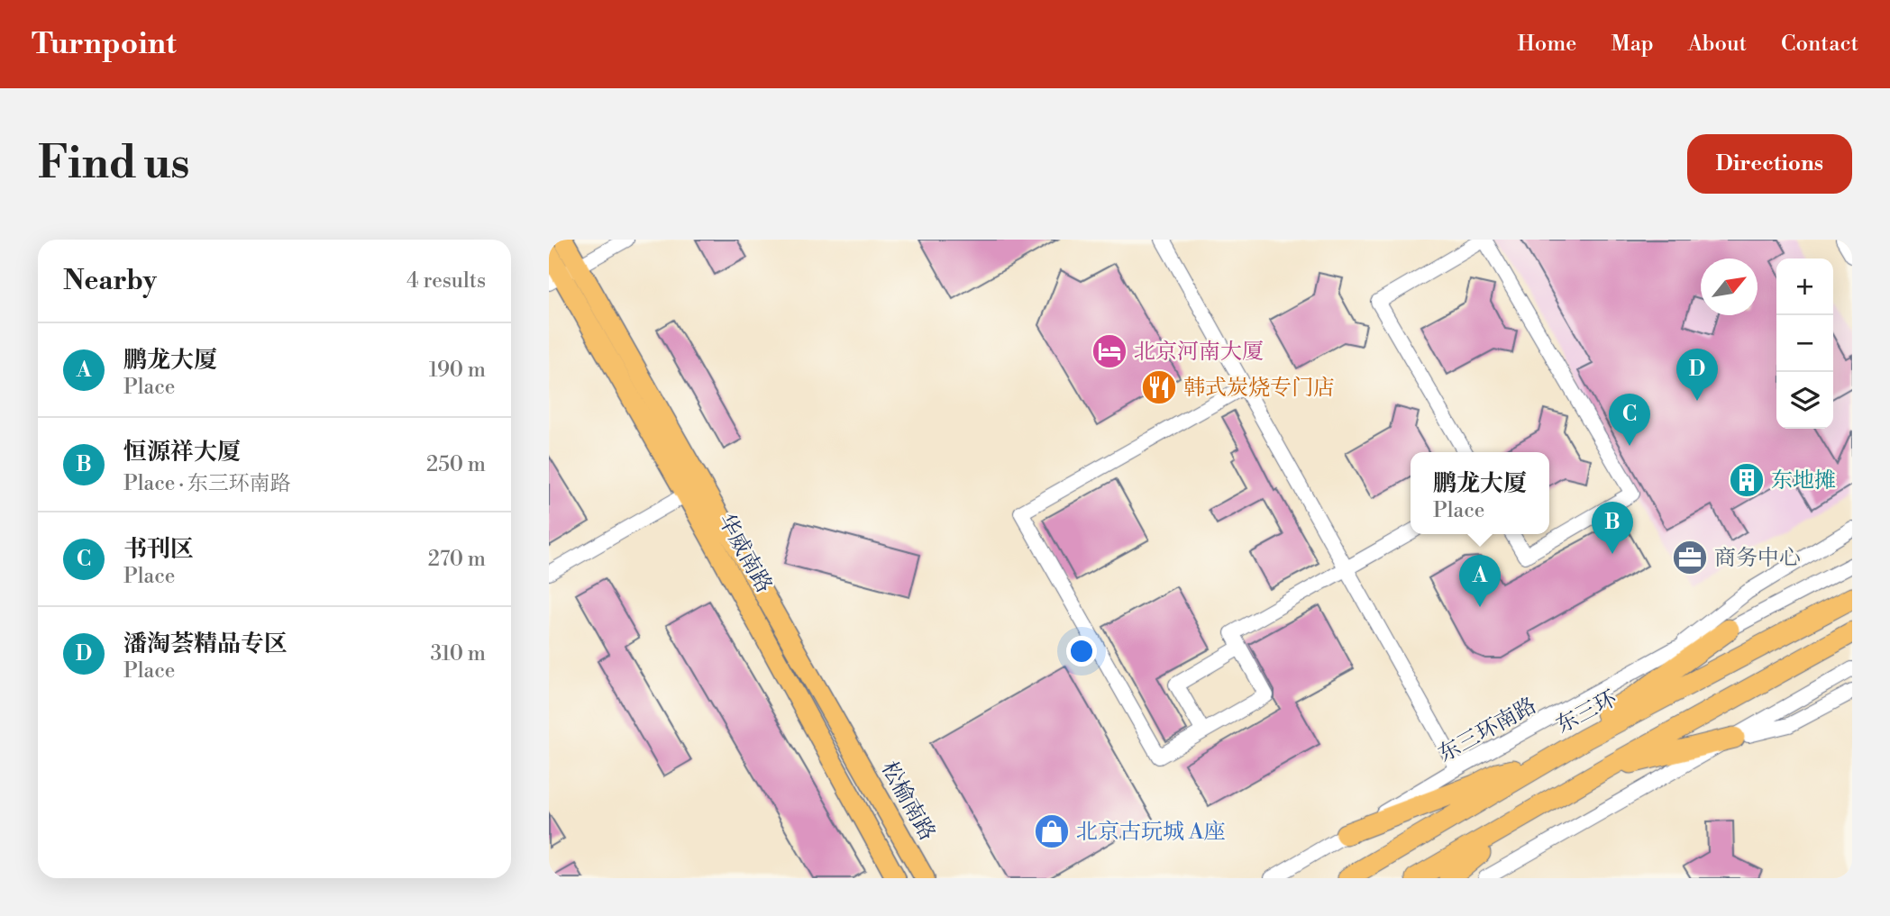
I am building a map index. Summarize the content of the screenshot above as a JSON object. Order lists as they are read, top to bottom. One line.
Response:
{"streets":{"highway":["东三环"],"main road":["华威南路","松榆南路"],"street":["东三环南路"]},"crossings":[["华威南路","松榆南路"]],"places":{"hotel":["北京河南大厦"],"restaurant":["韩式炭烧专门店"],"building":["东地摊"],"office":["商务中心"],"shop":["北京古玩城 A座"]},"north":"top right","page":{"header":"Turnpoint","nav":["Home","Map","About","Contact"],"buttons":"Directions","title":"Find us","heading":["Nearby","4 results"],"map_buttons":["+","−"],"list":[{"mark":"A","name":"鹏龙大厦","note":"Place","value":"190 m"},{"mark":"B","name":"恒源祥大厦","note":"Place · 东三环南路","value":"250 m"},{"mark":"C","name":"书刊区","note":"Place","value":"270 m"},{"mark":"D","name":"潘淘荟精品专区","note":"Place","value":"310 m"}],"pins":["D","C","B","A"],"popup":["鹏龙大厦","Place"]}}
